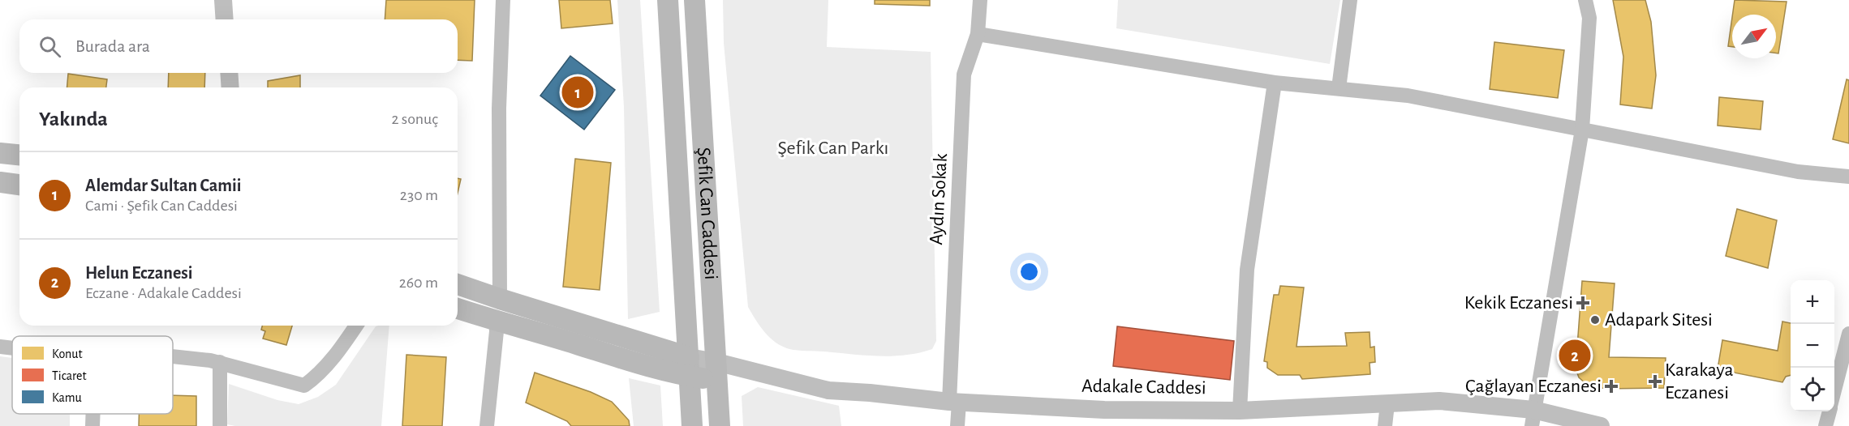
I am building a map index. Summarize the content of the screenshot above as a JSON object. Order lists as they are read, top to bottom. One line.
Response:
{"streets":{"main road":["Şefik Can Caddesi"],"street":["Aydın Sokak","Adakale Caddesi"]},"crossings":[["Aydın Sokak","Adakale Caddesi"],["Şefik Can Caddesi","Adakale Caddesi"]],"parks":["Şefik Can Parkı"],"places":{"health":["Kekik Eczanesi","Karakaya Eczanesi","Çağlayan Eczanesi"],"other":["Adapark Sitesi"]},"legend":["Konut","Ticaret","Kamu"],"north":"top right","page":{"search":"Burada ara","pins":["1","2"],"heading":["Yakında","2 sonuç"],"list":[{"mark":"1","name":"Alemdar Sultan Camii","note":"Cami · Şefik Can Caddesi","value":"230 m"},{"mark":"2","name":"Helun Eczanesi","note":"Eczane · Adakale Caddesi","value":"260 m"}],"map_buttons":["+","−"]}}
